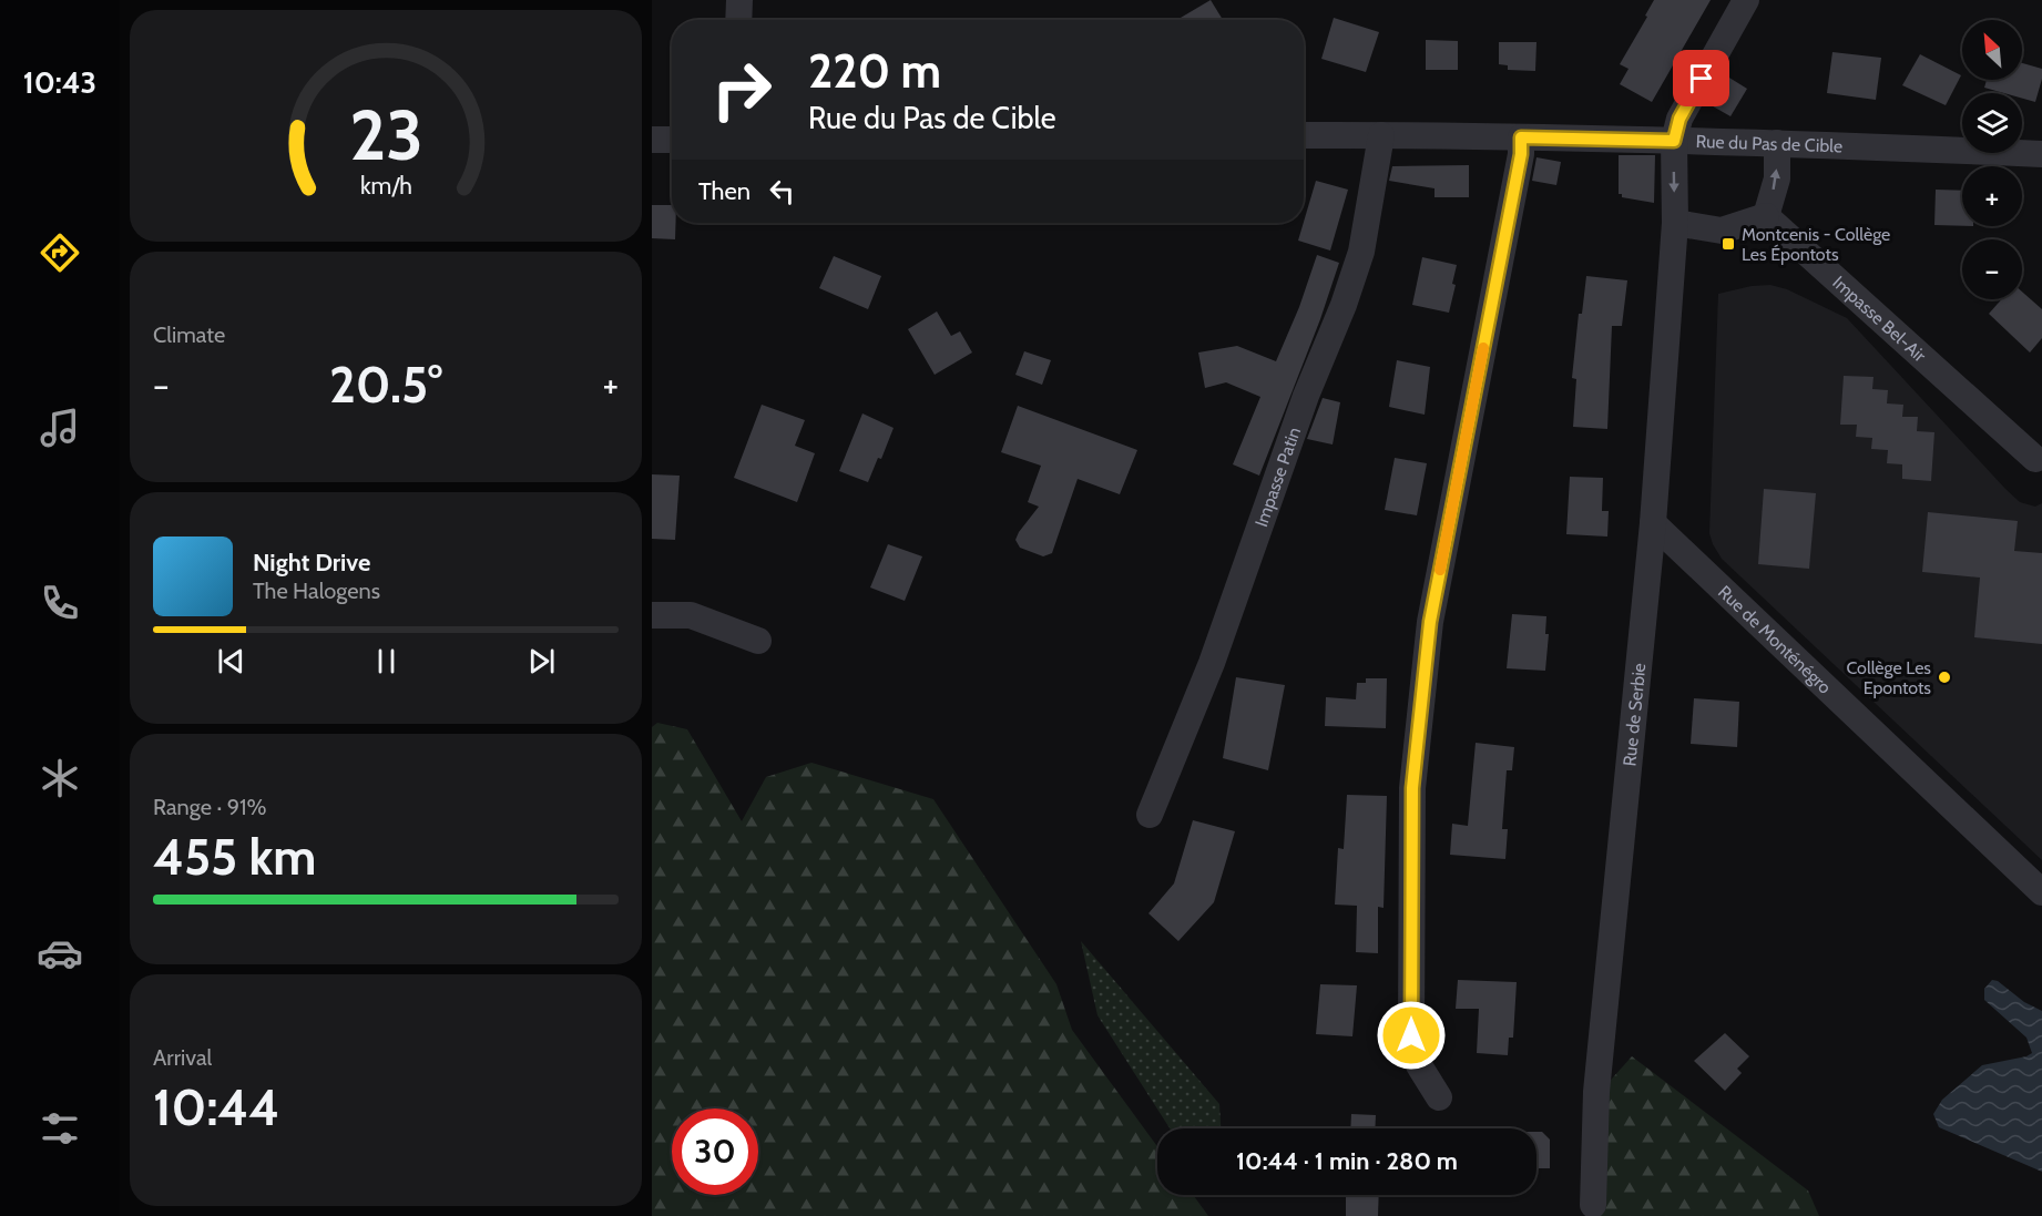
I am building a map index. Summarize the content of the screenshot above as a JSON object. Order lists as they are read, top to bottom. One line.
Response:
{"streets":{"street":["Rue du Pas de Cible","Impasse Bel-Air","Impasse Patin","Rue de Monténégro","Rue de Serbie"]},"crossings":[["Rue du Pas de Cible","Impasse Patin"],["Rue de Monténégro","Rue de Serbie"]],"places":{"transit":["Montcenis - Collège Les Épontots"],"other":["Collège Les Epontots"]},"north":"top left","page":{"tabs":"10:43","map_buttons":["+","−"],"turn":["220 m","Rue du Pas de Cible"],"then":"Then","tile":["Climate",["Range · 91%","455 km"],["Arrival","10:44"]],"heat":["−","20.5°","+"],"song":["Night Drive","The Halogens"],"limit":"30","trip":"10:44 · 1 min · 280 m","gauge":["23","km/h"]}}
